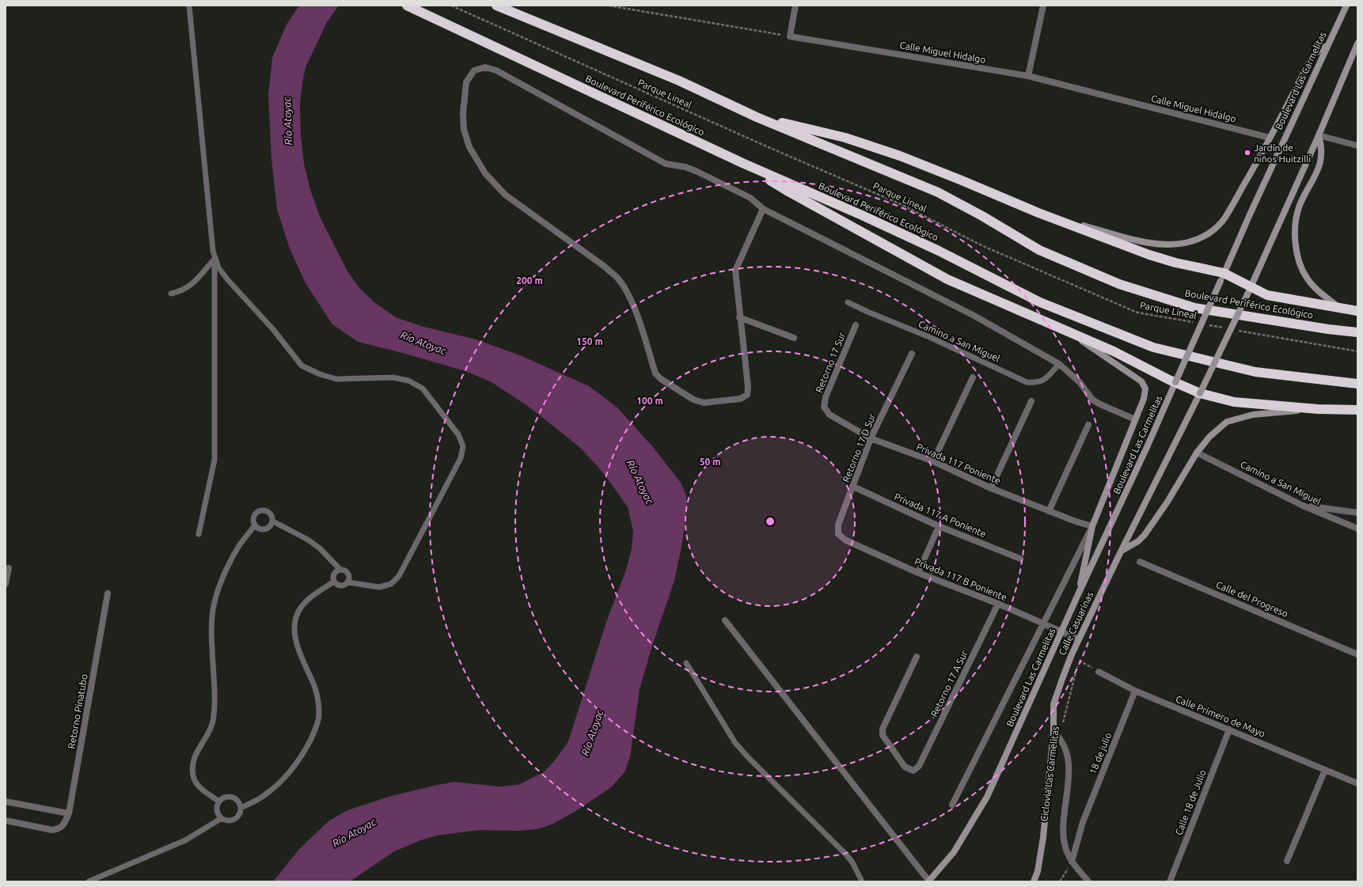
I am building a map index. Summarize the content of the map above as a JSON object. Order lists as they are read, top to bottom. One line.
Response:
{"streets":{"highway":["Boulevard Periférico Ecológico"],"main road":["Boulevard Las Carmelitas","Calle Casuarinas"],"street":["Calle Miguel Hidalgo","Camino a San Miguel","Retorno 17 Sur","Retorno 17 D Sur","Privada 117 Poniente","Privada 117 A Poniente","Privada 117 B Poniente","Calle del Progreso","Retorno 17 A Sur","Retorno Pinatubo","Calle Primero de Mayo","18 de julio","Calle 18 de Julio"],"path":["Parque Lineal","Ciclovia Las Carmelitas"]},"crossings":[["Boulevard Las Carmelitas","Privada 117 B Poniente"],["Retorno 17 Sur","Privada 117 Poniente"],["Retorno 17 D Sur","Privada 117 Poniente"],["Retorno 17 D Sur","Privada 117 A Poniente"],["Retorno 17 D Sur","Privada 117 B Poniente"],["Privada 117 B Poniente","Calle Casuarinas"],["Privada 117 B Poniente","Retorno 17 A Sur"],["Calle Primero de Mayo","18 de julio"],["Calle Primero de Mayo","Calle 18 de Julio"]],"water":["Río Atoyac"],"places":["Jardín de niños Huitzilli"],"rings":["200 m","150 m","100 m","50 m"]}
